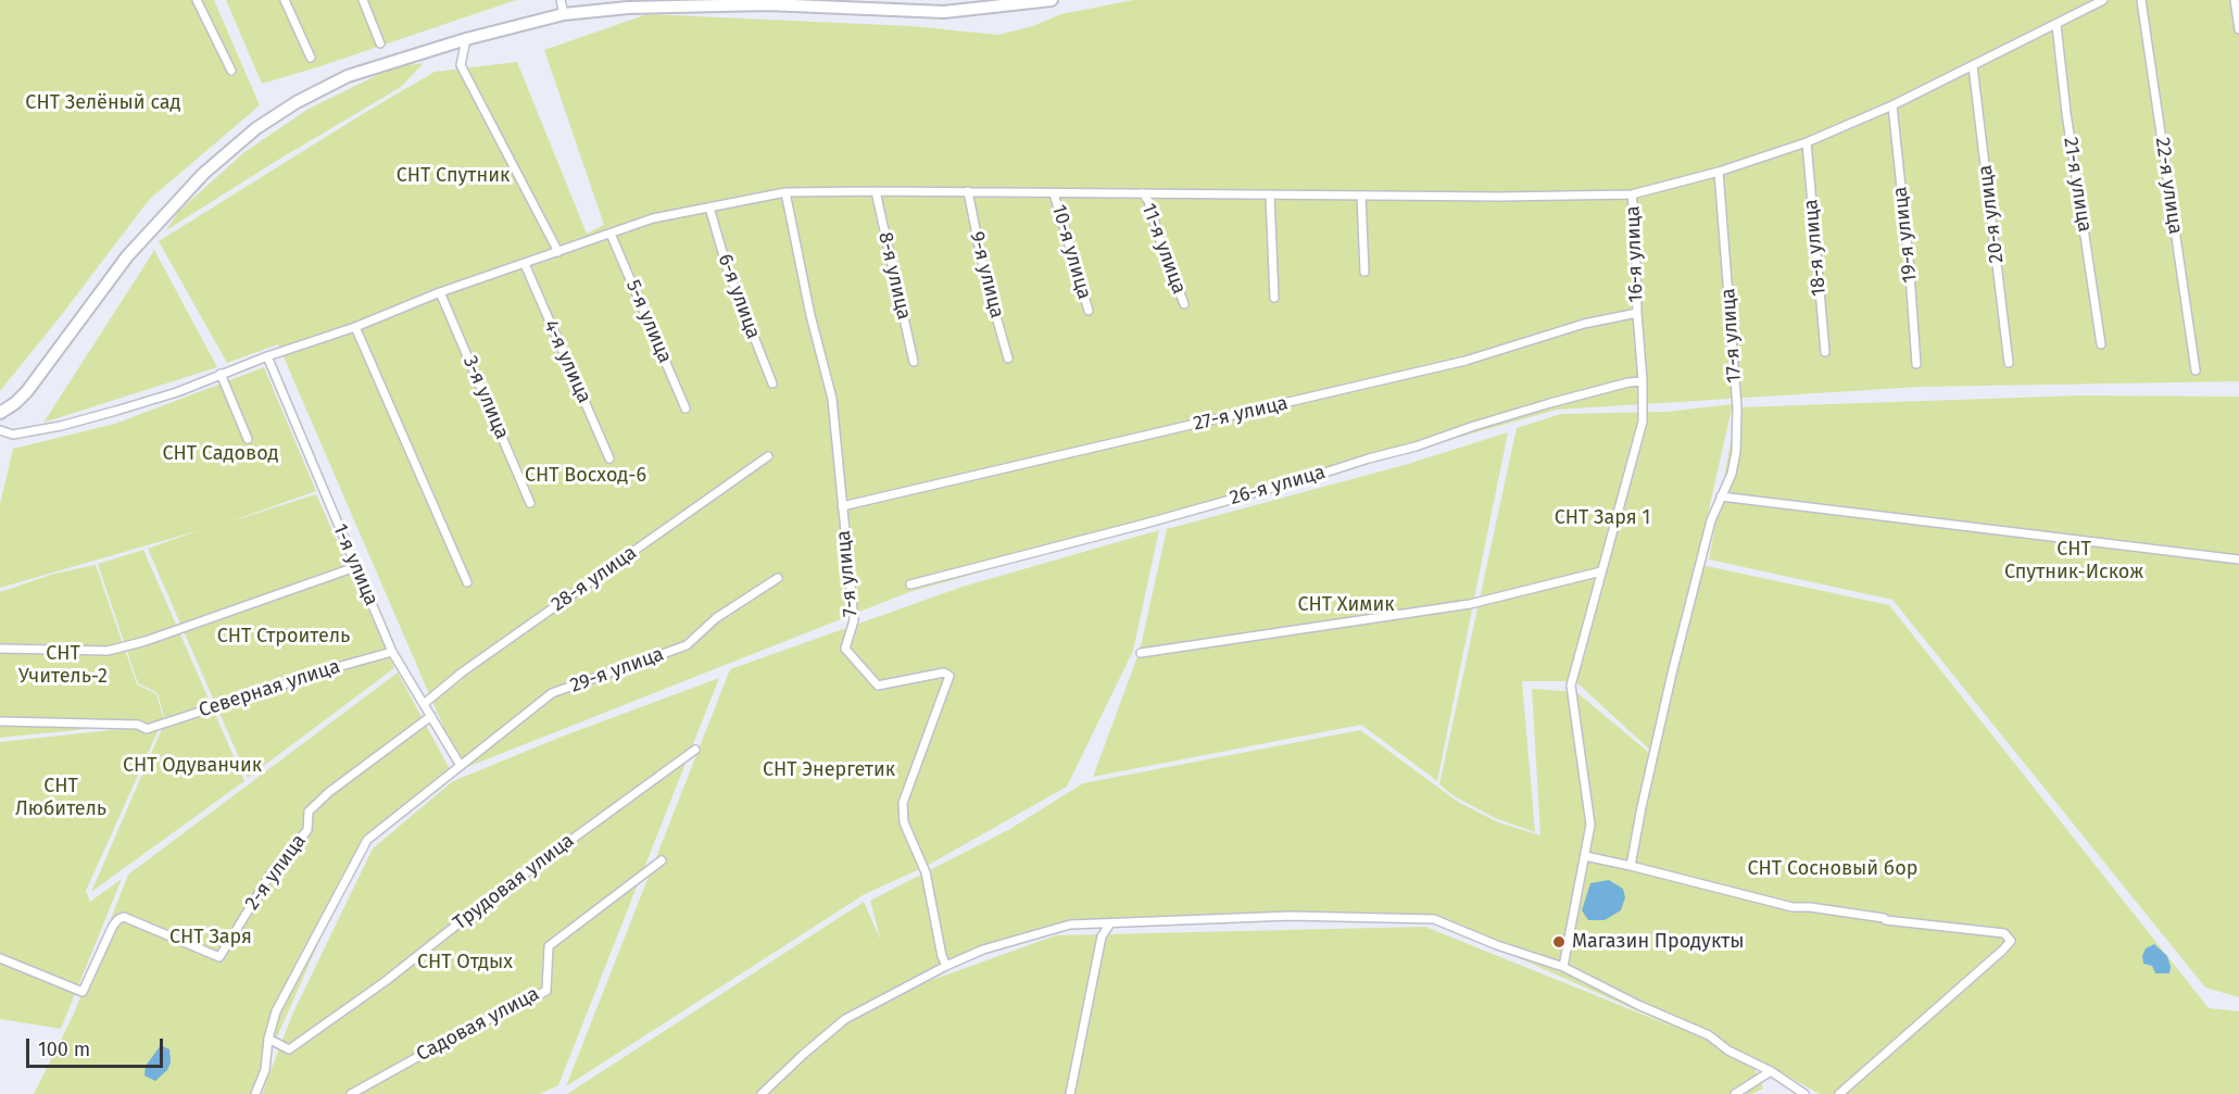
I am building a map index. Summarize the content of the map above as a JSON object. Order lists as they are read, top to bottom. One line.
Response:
{"streets":{"street":["21-я улица","22-я улица","20-я улица","19-я улица","18-я улица","11-я улица","10-я улица","16-я улица","9-я улица","8-я улица","6-я улица","5-я улица","17-я улица","4-я улица","3-я улица","27-я улица","26-я улица","1-я улица","7-я улица","28-я улица","29-я улица","Северная улица","2-я улица","Трудовая улица","Садовая улица"]},"crossings":[["16-я улица","27-я улица"],["16-я улица","26-я улица"],["27-я улица","7-я улица"],["1-я улица","28-я улица"],["1-я улица","29-я улица"],["1-я улица","Северная улица"],["1-я улица","2-я улица"],["29-я улица","Трудовая улица"]],"parks":["СНТ Зелёный сад","СНТ Спутник","СНТ Садовод","СНТ Восход-6","СНТ Заря 1","СНТ Спутник-Искож","СНТ Химик","СНТ Строитель","СНТ Учитель-2","СНТ Одуванчик","СНТ Энергетик","СНТ Любитель","СНТ Сосновый бор","СНТ Заря","СНТ Отдых"],"places":["Магазин Продукты"],"scale_bar":"100 m"}
